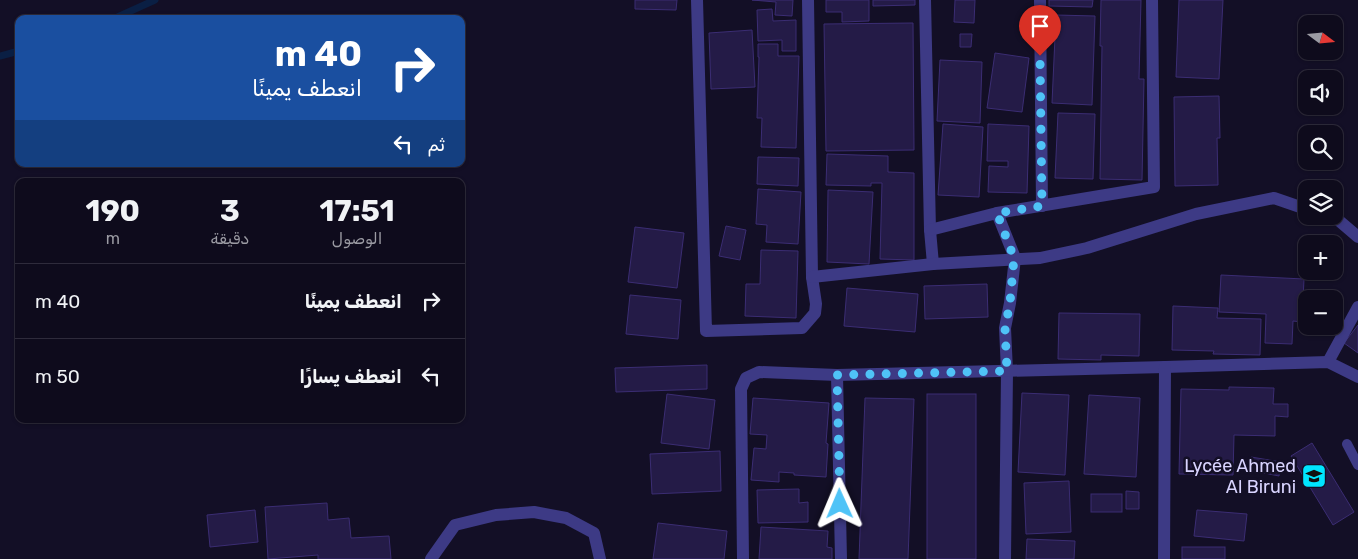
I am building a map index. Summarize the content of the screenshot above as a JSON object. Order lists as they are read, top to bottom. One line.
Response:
{"places":{"school or university":["Lycée Ahmed Al Biruni"]},"north":"right","page":{"map_buttons":["+","−"],"turn":["40 m","انعطف يمينًا"],"then":"ثم","eta":["17:51","الوصول","3","دقيقة","190","m"],"list":[{"name":"انعطف يمينًا","value":"40 m"},{"name":"انعطف يسارًا","value":"50 m"}]}}
